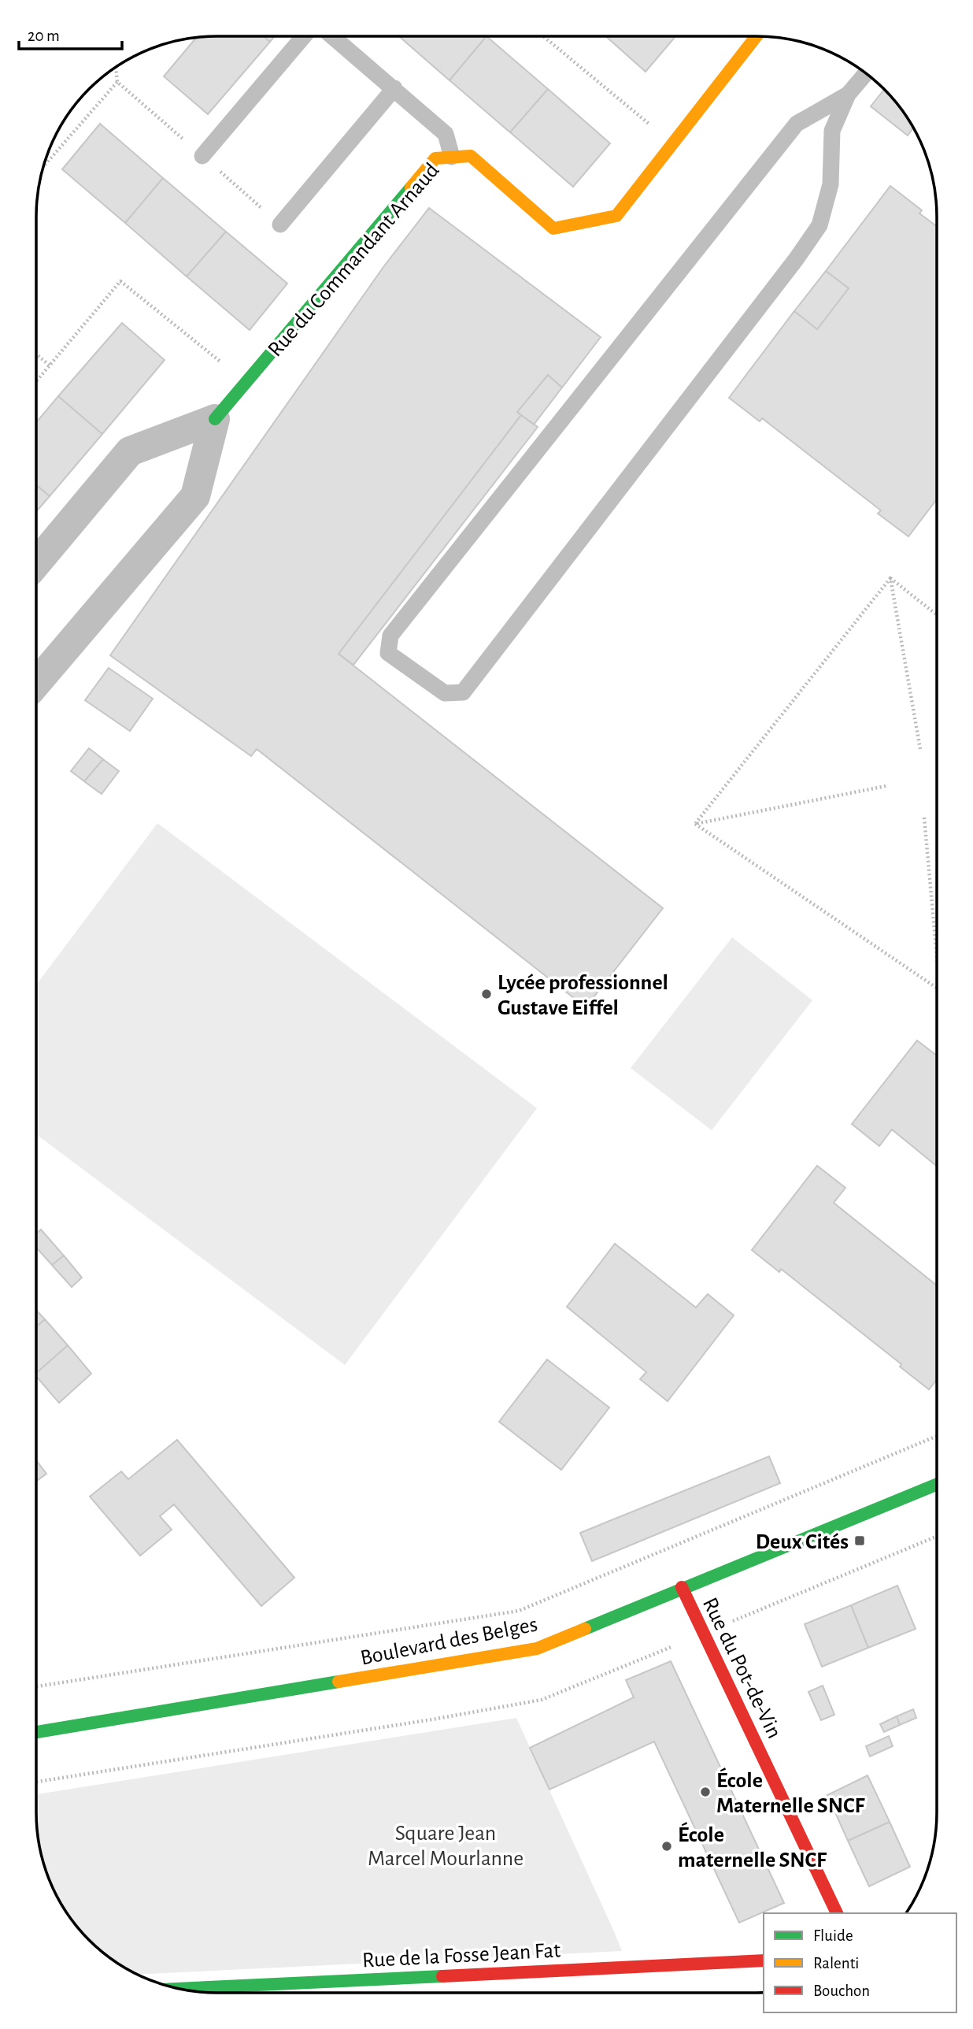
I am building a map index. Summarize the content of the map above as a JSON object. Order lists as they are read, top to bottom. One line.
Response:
{"streets":{"street":["Rue du Commandant Arnaud","Boulevard des Belges","Rue du Pot-de-Vin","Rue de la Fosse Jean Fat"]},"crossings":[["Boulevard des Belges","Rue du Pot-de-Vin"]],"parks":["Square Jean Marcel Mourlanne"],"places":{"other":["Lycée professionnel Gustave Eiffel","École Maternelle SNCF","École maternelle SNCF"],"transit":["Deux Cités"]},"legend":["Fluide","Ralenti","Bouchon"],"scale_bar":"20 m"}
